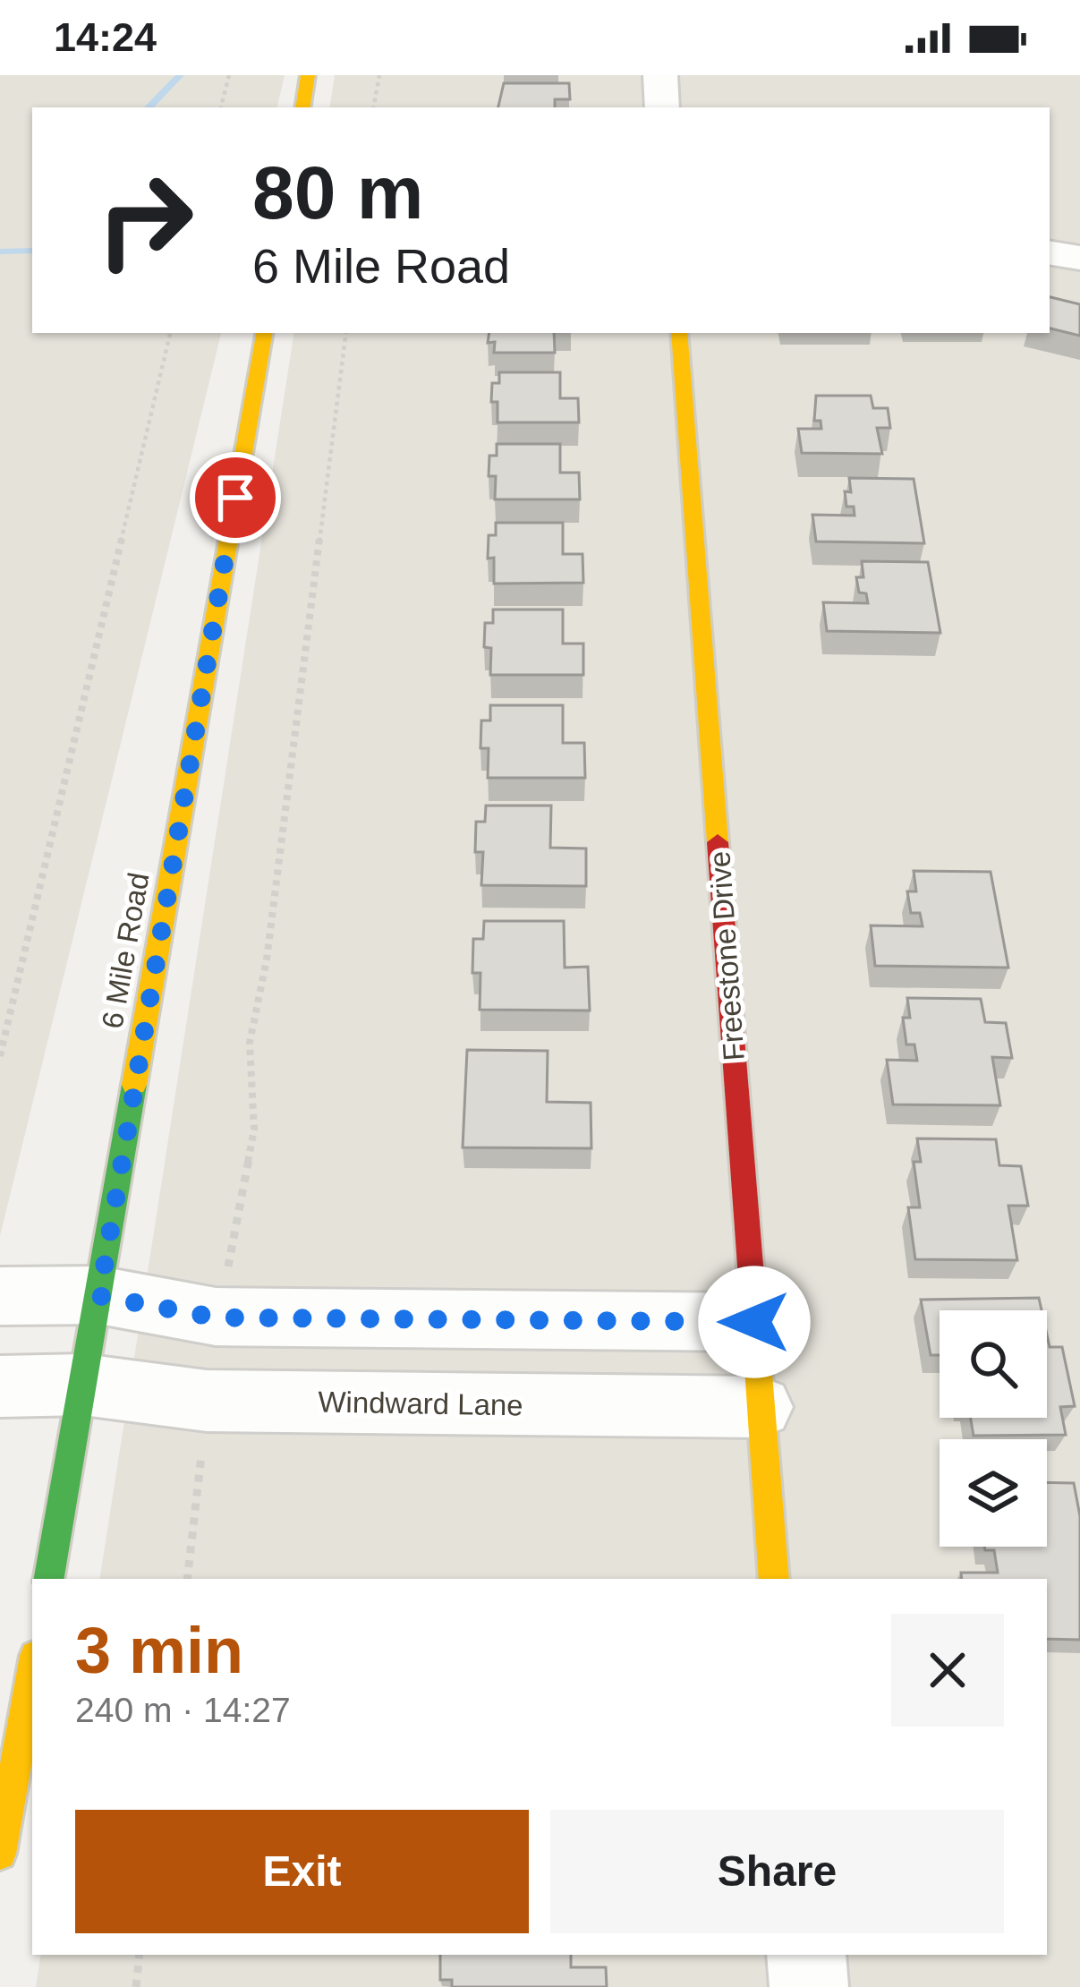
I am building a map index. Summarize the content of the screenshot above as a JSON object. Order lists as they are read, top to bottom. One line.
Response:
{"streets":{"street":["6 Mile Road","Freestone Drive","Windward Lane"]},"crossings":[["6 Mile Road","Windward Lane"],["Freestone Drive","Windward Lane"]],"page":{"status":"14:24","turn":["80 m","6 Mile Road"],"heading":["3 min","240 m · 14:27"],"buttons":["Exit","Share"]}}
